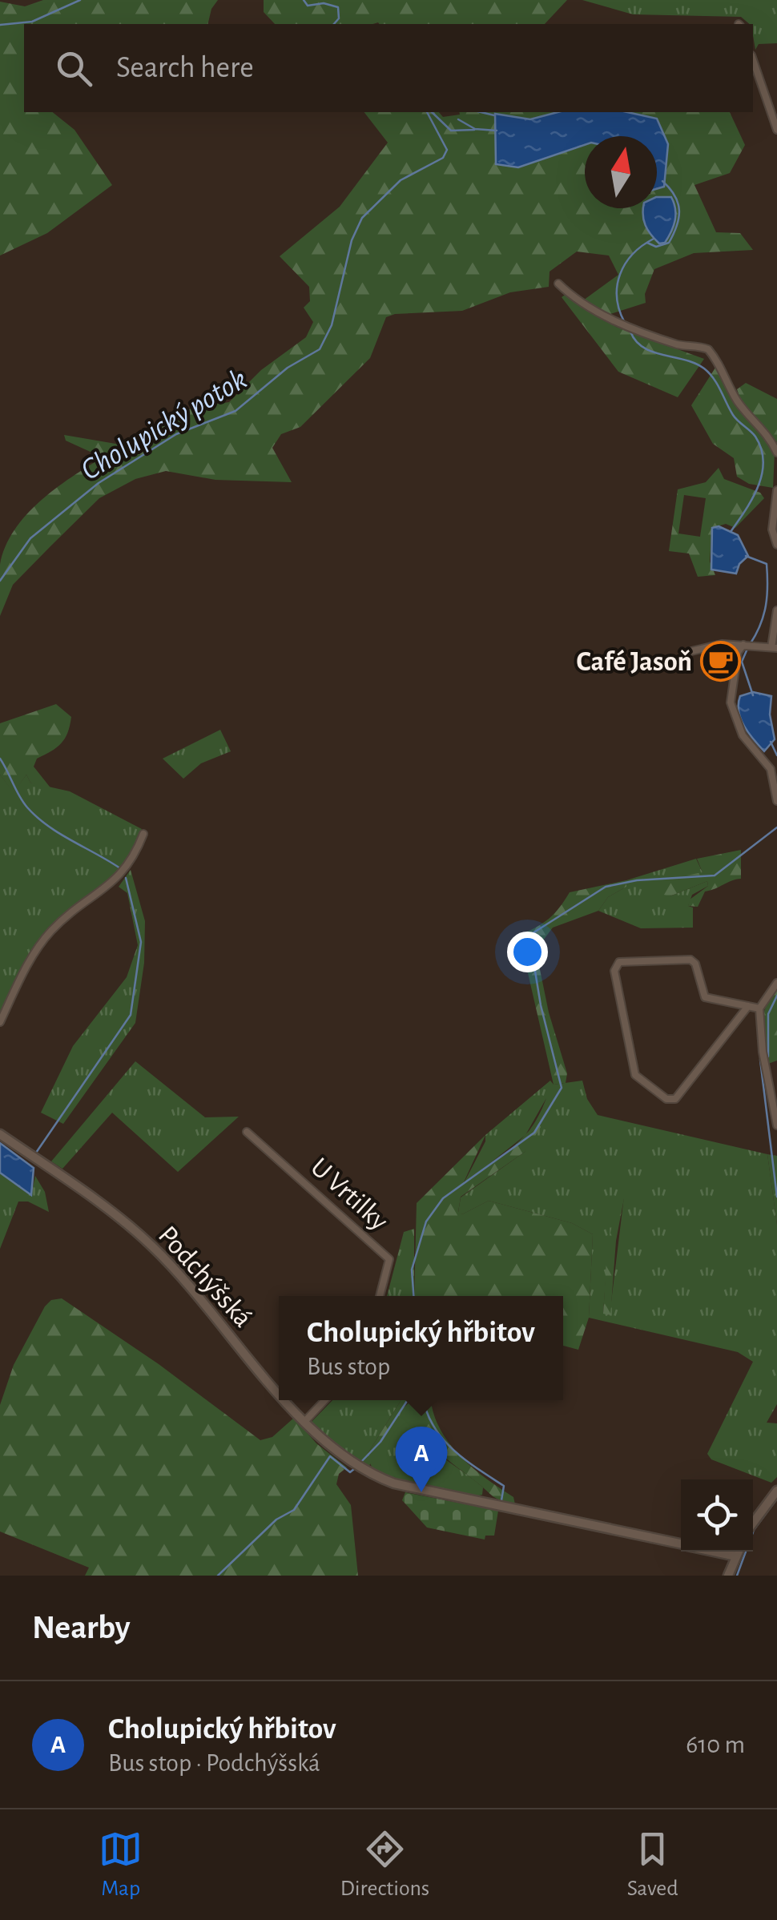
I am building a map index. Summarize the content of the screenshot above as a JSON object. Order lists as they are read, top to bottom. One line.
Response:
{"streets":{"street":["U Vrtilky","Podchýšská"]},"water":["Cholupický potok"],"places":{"cafe":["Café Jasoň"]},"north":"top","page":{"search":"Search here","popup":["Cholupický hřbitov","Bus stop"],"pins":"A","heading":"Nearby","list":[{"mark":"A","name":"Cholupický hřbitov","note":"Bus stop · Podchýšská","value":"610 m"}],"nav":["Map","Directions","Saved"]}}
